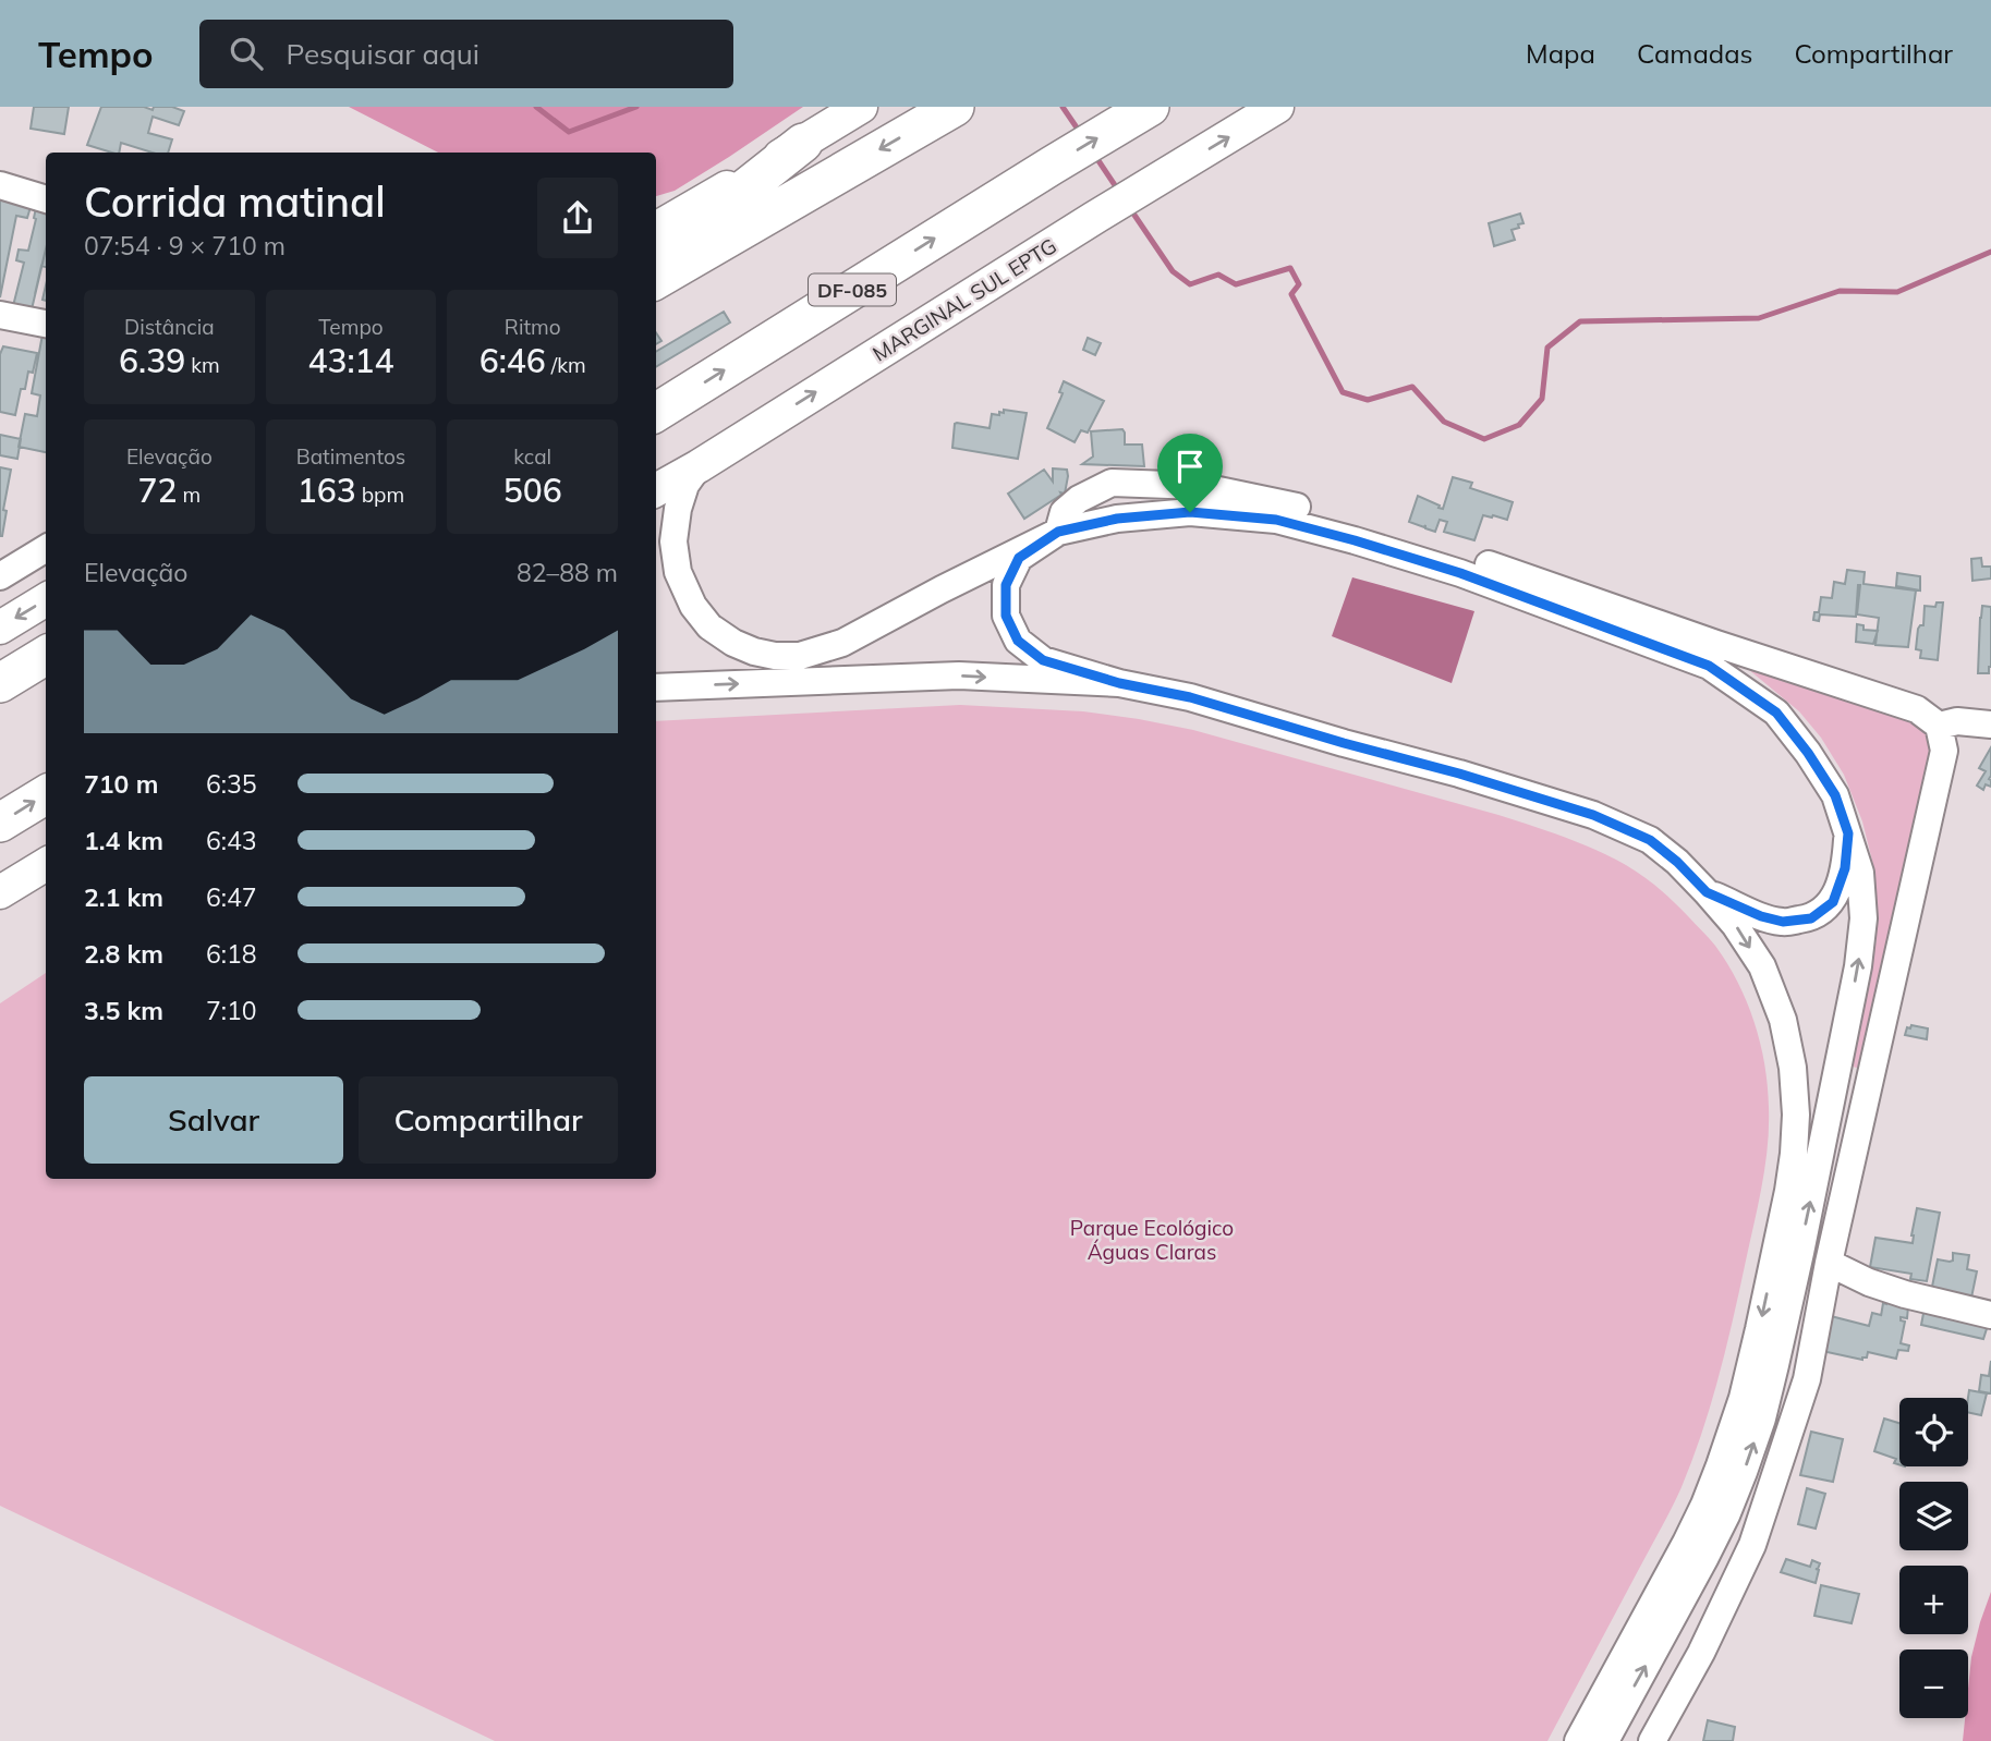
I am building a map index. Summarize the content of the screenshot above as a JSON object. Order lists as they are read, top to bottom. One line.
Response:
{"streets":{"highway":["DF-085"],"main road":["MARGINAL SUL EPTG"]},"parks":["Parque Ecológico Águas Claras"],"page":{"header":"Tempo","search":"Pesquisar aqui","nav":["Mapa","Camadas","Compartilhar"],"heading":["Corrida matinal","07:54 · 9 × 710 m"],"stats":[["Distância","6.39 km"],["Tempo","43:14"],["Ritmo","6:46 /km"],["Elevação","72 m"],["Batimentos","163 bpm"],["kcal","506"]],"chart":["Elevação","82–88 m"],"list":[{"name":"710 m","note":"6:35"},{"name":"1.4 km","note":"6:43"},{"name":"2.1 km","note":"6:47"},{"name":"2.8 km","note":"6:18"},{"name":"3.5 km","note":"7:10"}],"buttons":["Salvar","Compartilhar"],"map_buttons":["+","−"]}}
